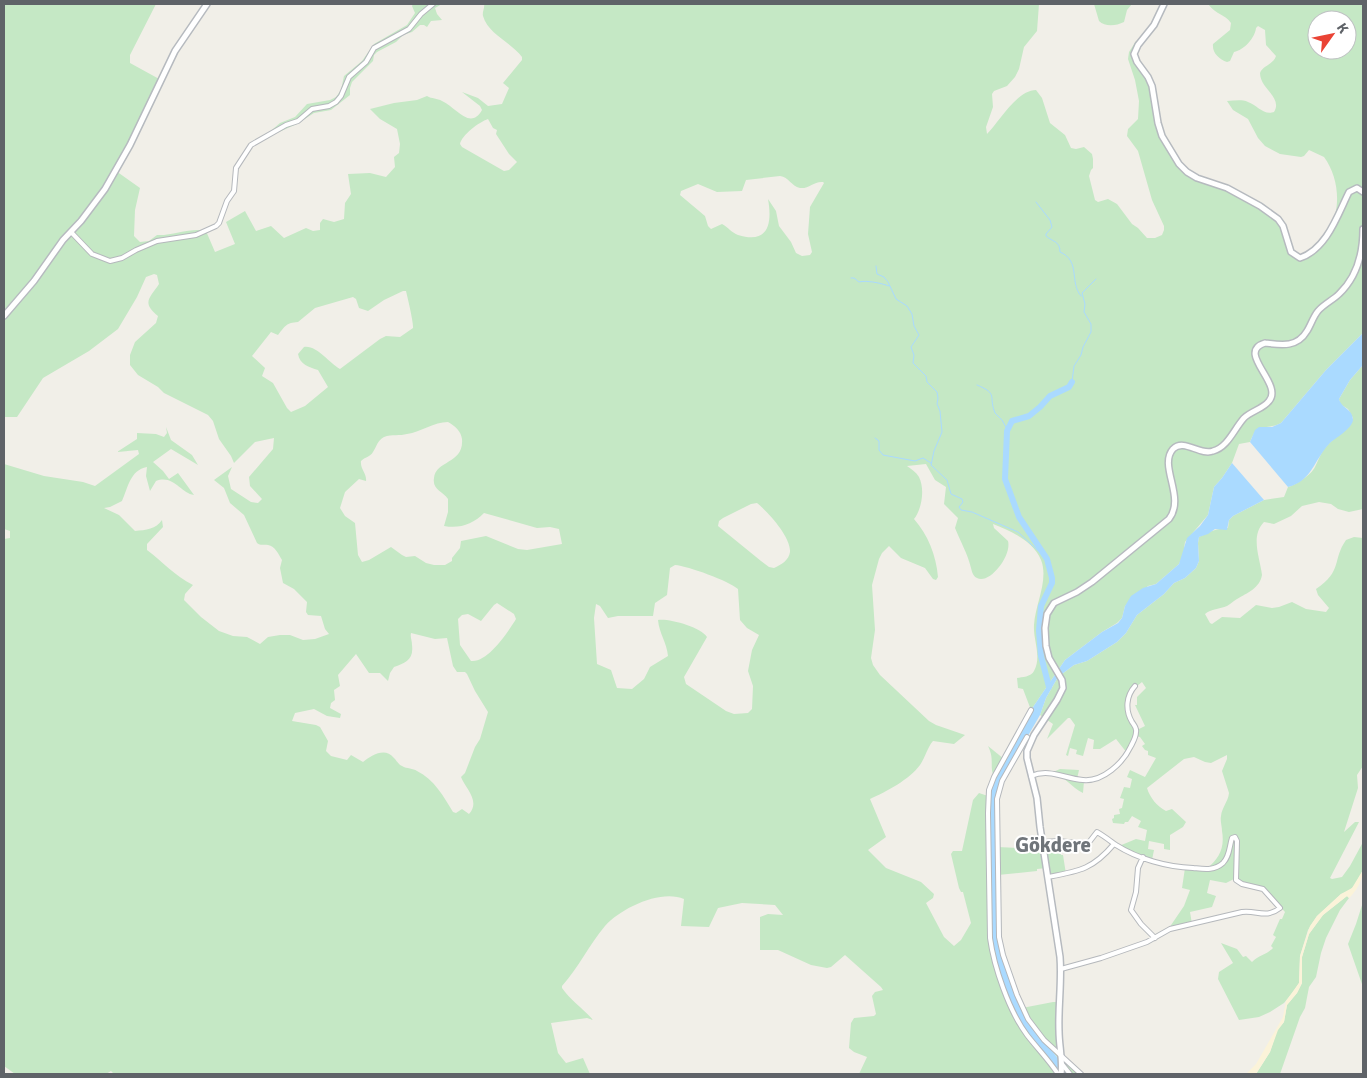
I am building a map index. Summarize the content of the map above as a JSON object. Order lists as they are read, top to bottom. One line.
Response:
{"districts":["Gökdere"],"north":"top right"}
